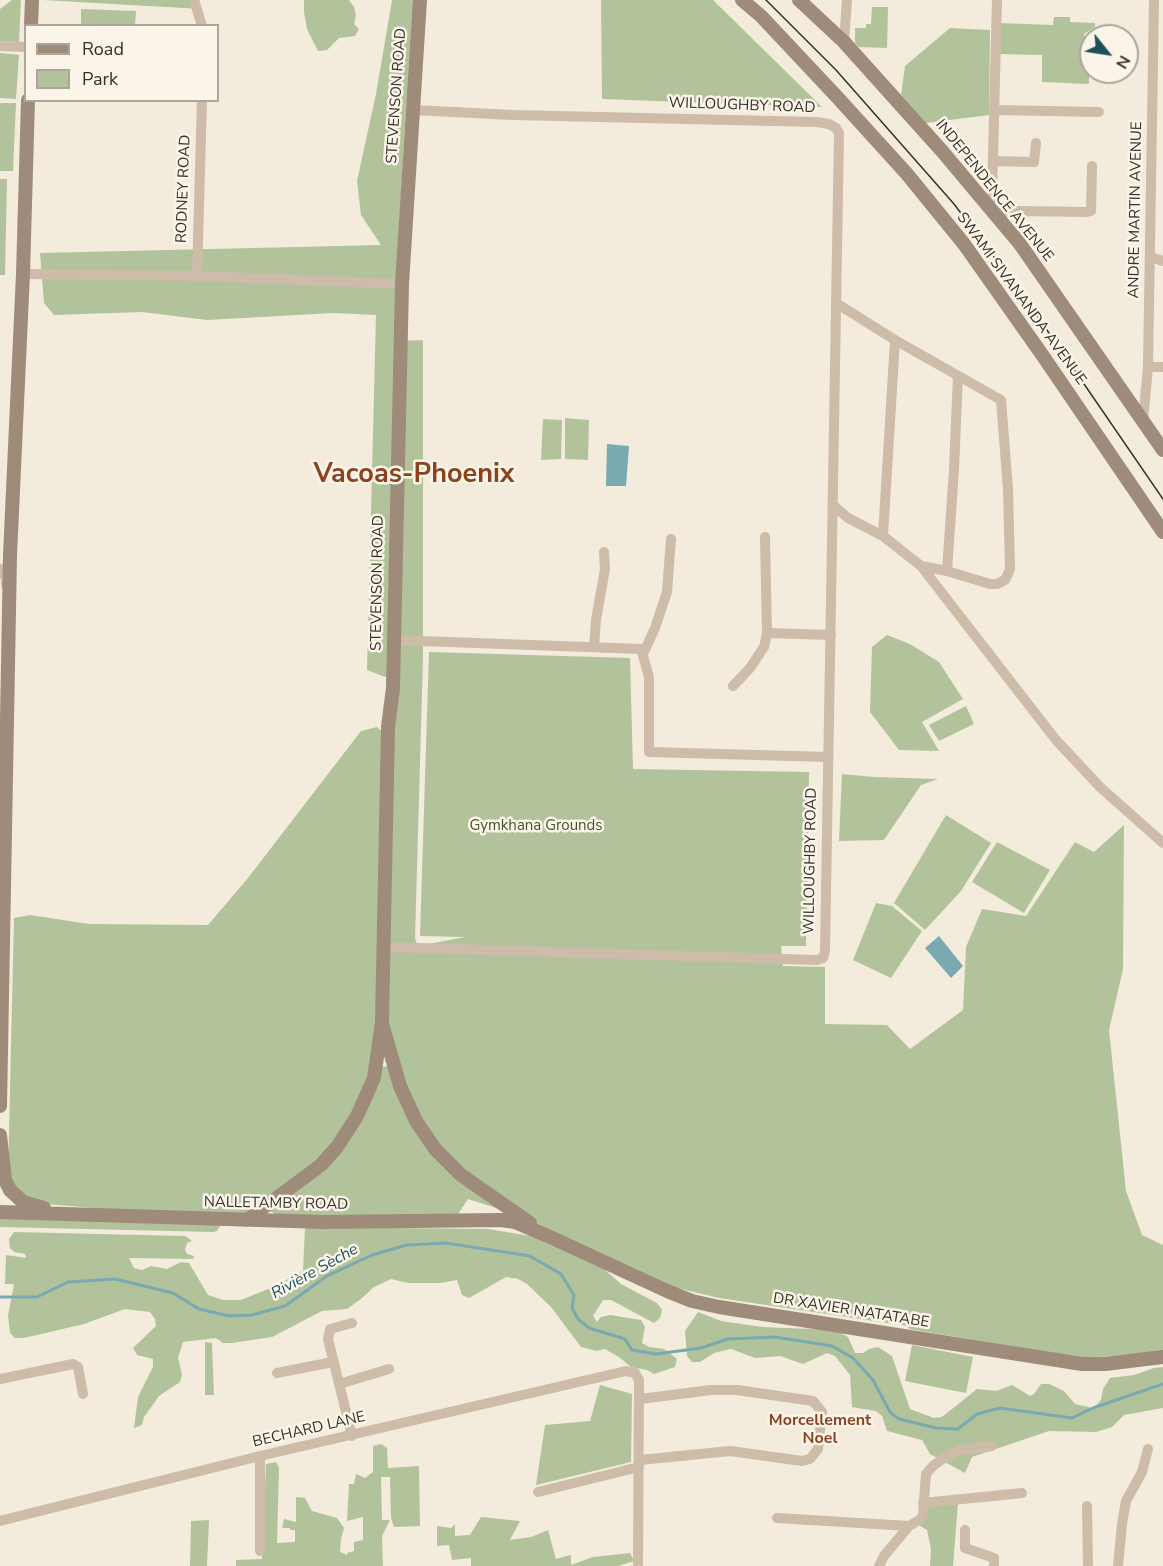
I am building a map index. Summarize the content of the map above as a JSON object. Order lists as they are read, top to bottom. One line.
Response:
{"streets":{"street":["STEVENSON ROAD","WILLOUGHBY ROAD","RODNEY ROAD","INDEPENDENCE AVENUE","ANDRE MARTIN AVENUE","SWAMI SIVANANDA AVENUE","NALLETAMBY ROAD","DR XAVIER NATATABE","BECHARD LANE"]},"crossings":[["STEVENSON ROAD","WILLOUGHBY ROAD"],["STEVENSON ROAD","NALLETAMBY ROAD"],["STEVENSON ROAD","DR XAVIER NATATABE"],["INDEPENDENCE AVENUE","ANDRE MARTIN AVENUE"],["NALLETAMBY ROAD","DR XAVIER NATATABE"]],"districts":["Vacoas-Phoenix","Morcellement Noel"],"water":["Rivière Sèche"],"parks":["Gymkhana Grounds"],"legend":["Road","Park"],"north":"bottom right"}
